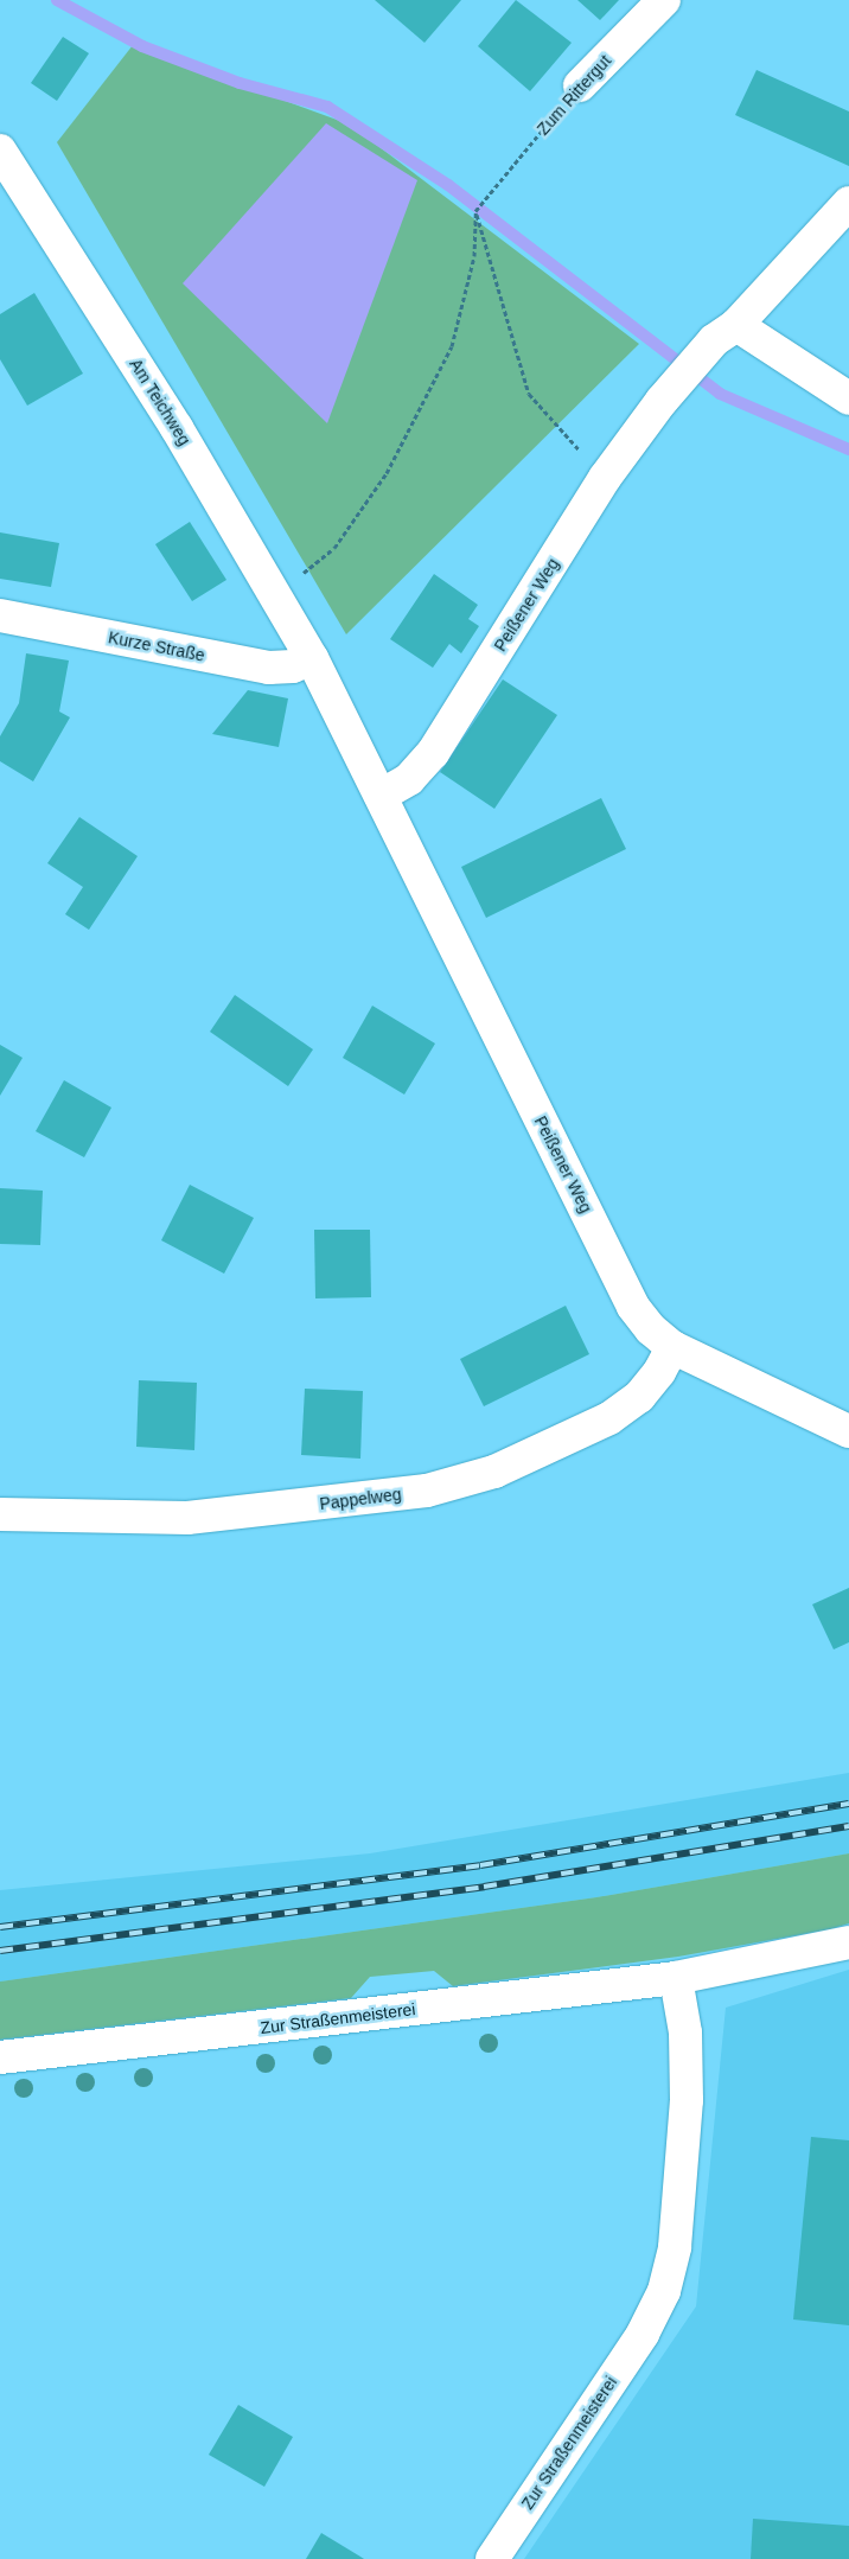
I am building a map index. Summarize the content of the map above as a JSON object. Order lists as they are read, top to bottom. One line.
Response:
{"streets":{"street":["Zum Rittergut","Am Teichweg","Peißener Weg","Kurze Straße","Pappelweg","Zur Straßenmeisterei"]},"crossings":[["Am Teichweg","Peißener Weg"],["Am Teichweg","Kurze Straße"],["Peißener Weg","Kurze Straße"],["Peißener Weg","Pappelweg"]]}
